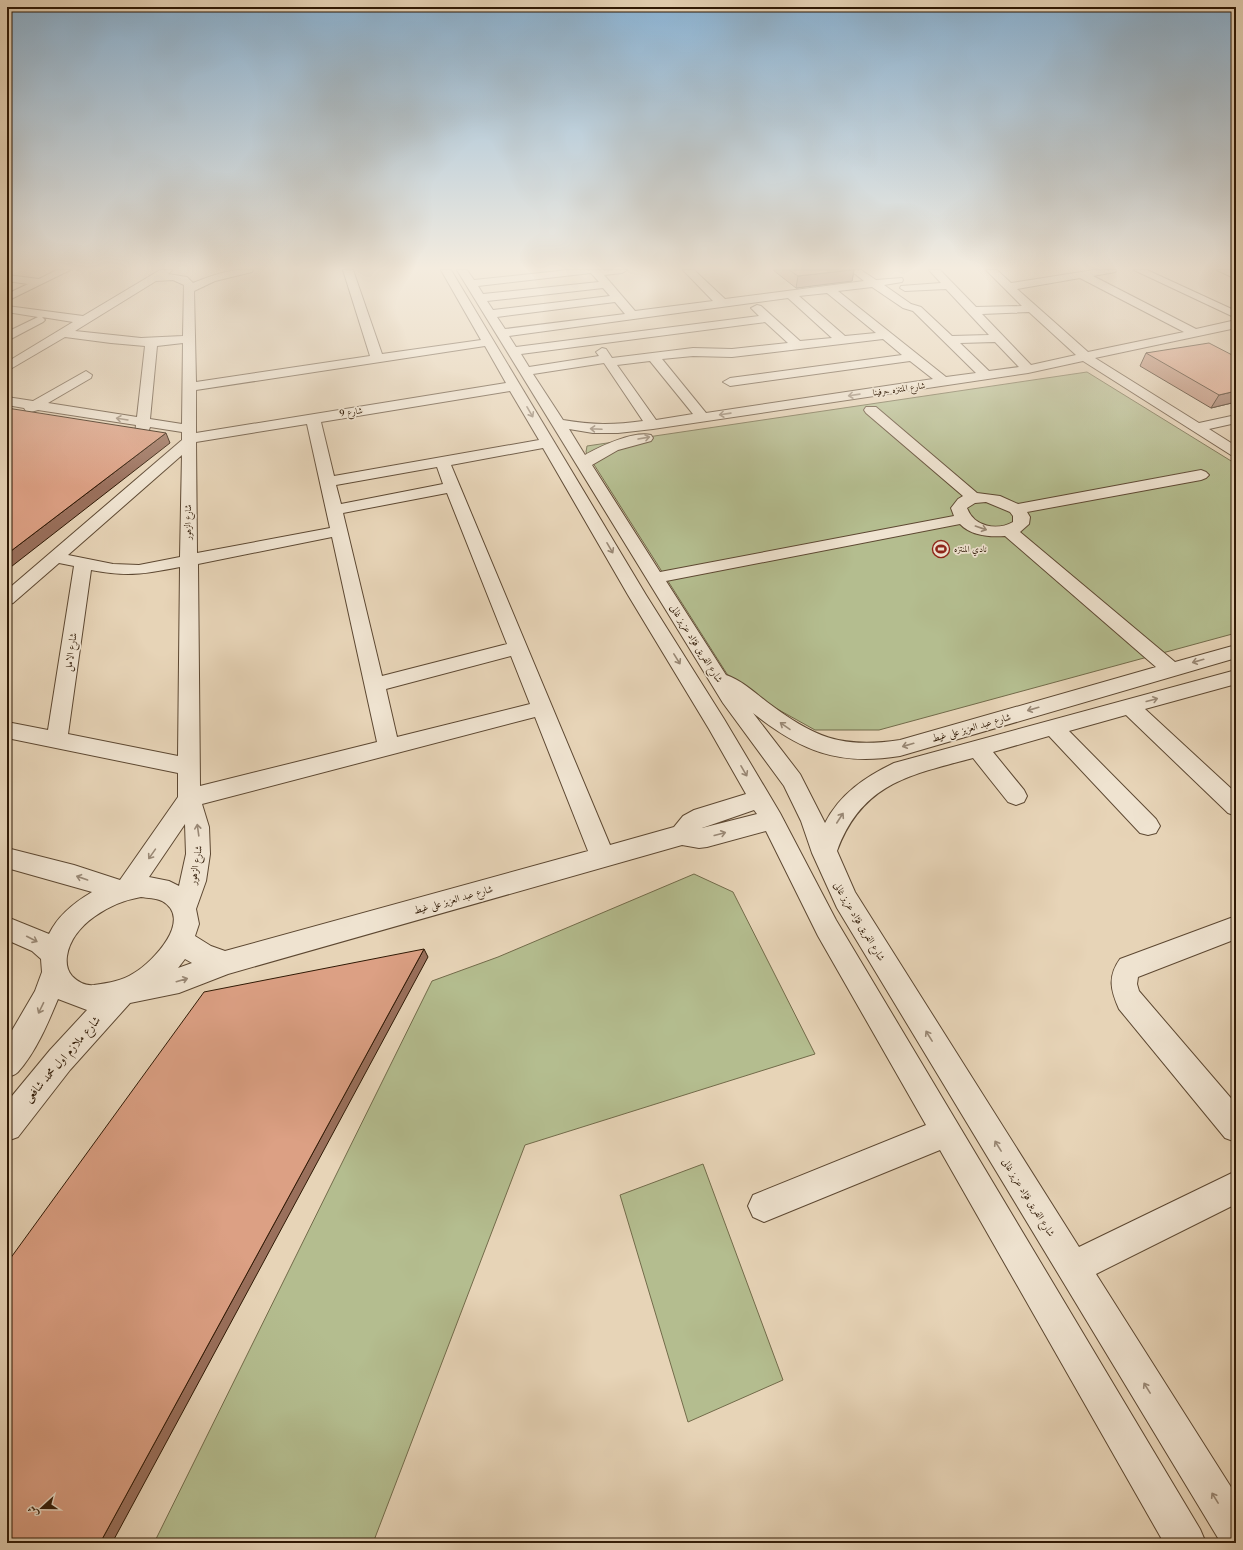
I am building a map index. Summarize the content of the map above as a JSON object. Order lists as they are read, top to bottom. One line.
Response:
{"streets":{"street":["شارع المتنزه حرفينا","شارع 9","شارع الزهور","شارع الفريق فؤاد عزيز غالى","شارع الامل","شارع عبد العزيز على غيط","شارع ملازم اول محمد شافعى"]},"crossings":[["شارع المتنزه حرفينا","شارع الفريق فؤاد عزيز غالى"],["شارع 9","شارع الزهور"],["شارع الزهور","شارع عبد العزيز على غيط"],["شارع الزهور","شارع ملازم اول محمد شافعى"],["شارع الفريق فؤاد عزيز غالى","شارع عبد العزيز على غيط"],["شارع عبد العزيز على غيط","شارع ملازم اول محمد شافعى"]],"places":{"sports":["نادي المنتزه"]},"north":"left"}
